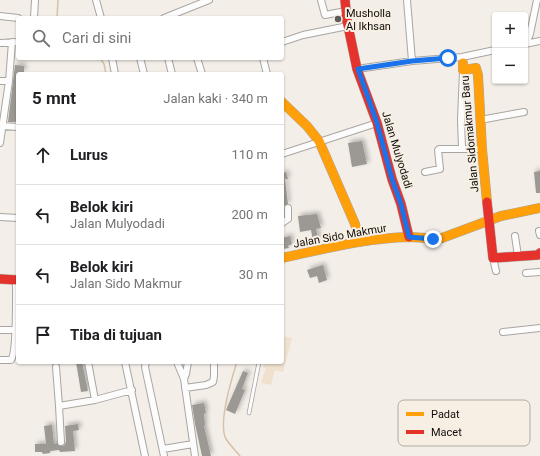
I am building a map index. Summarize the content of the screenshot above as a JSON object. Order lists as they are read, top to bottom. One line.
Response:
{"streets":{"street":["Jalan Sidomakmur Baru","Jalan Mulyodadi","Jalan Sido Makmur"]},"crossings":[["Jalan Sidomakmur Baru","Jalan Sido Makmur"],["Jalan Mulyodadi","Jalan Sido Makmur"]],"places":["Musholla Al Ikhsan"],"legend":["Padat","Macet"],"page":{"map_buttons":["+","−"],"search":"Cari di sini","heading":["5 mnt","Jalan kaki · 340 m"],"list":[["Lurus","110 m"],["Belok kiri","Jalan Mulyodadi","200 m"],["Belok kiri","Jalan Sido Makmur","30 m"],"Tiba di tujuan"]}}
